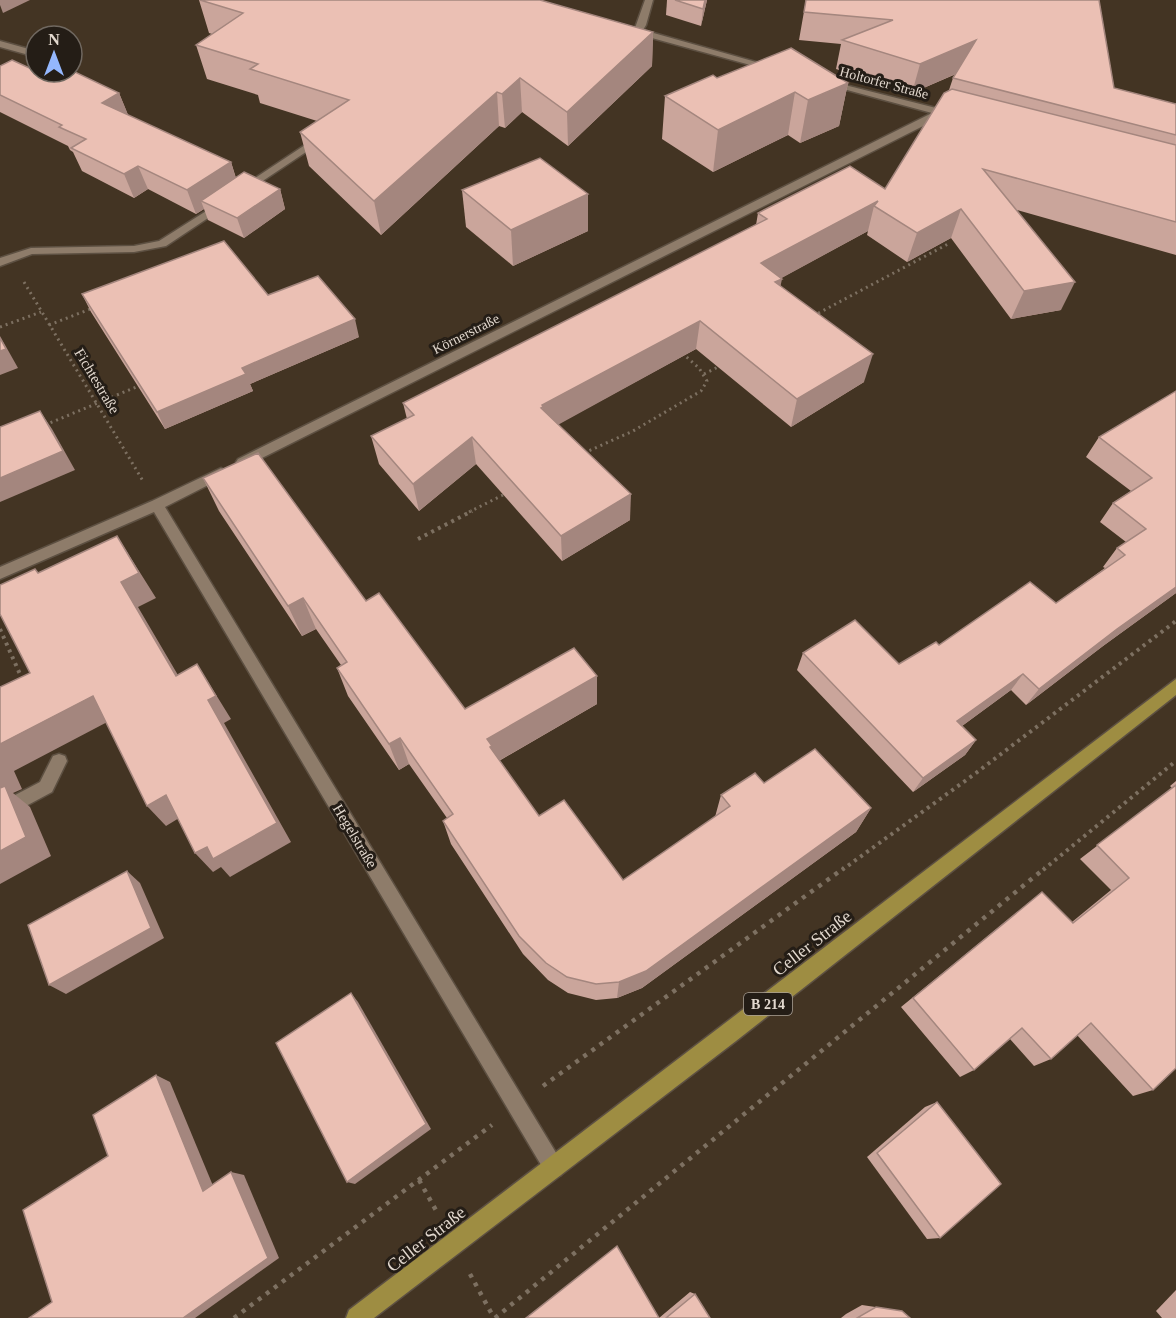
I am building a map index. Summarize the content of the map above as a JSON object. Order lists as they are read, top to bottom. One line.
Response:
{"streets":{"main road":["Celler Straße","B 214"],"street":["Holtorfer Straße","Körnerstraße","Hegelstraße"],"path":["Fichtestraße"]},"crossings":[["Holtorfer Straße","Körnerstraße"],["Körnerstraße","Fichtestraße"],["Körnerstraße","Hegelstraße"],["Fichtestraße","Hegelstraße"],["Hegelstraße","Celler Straße"]],"north":"top"}
